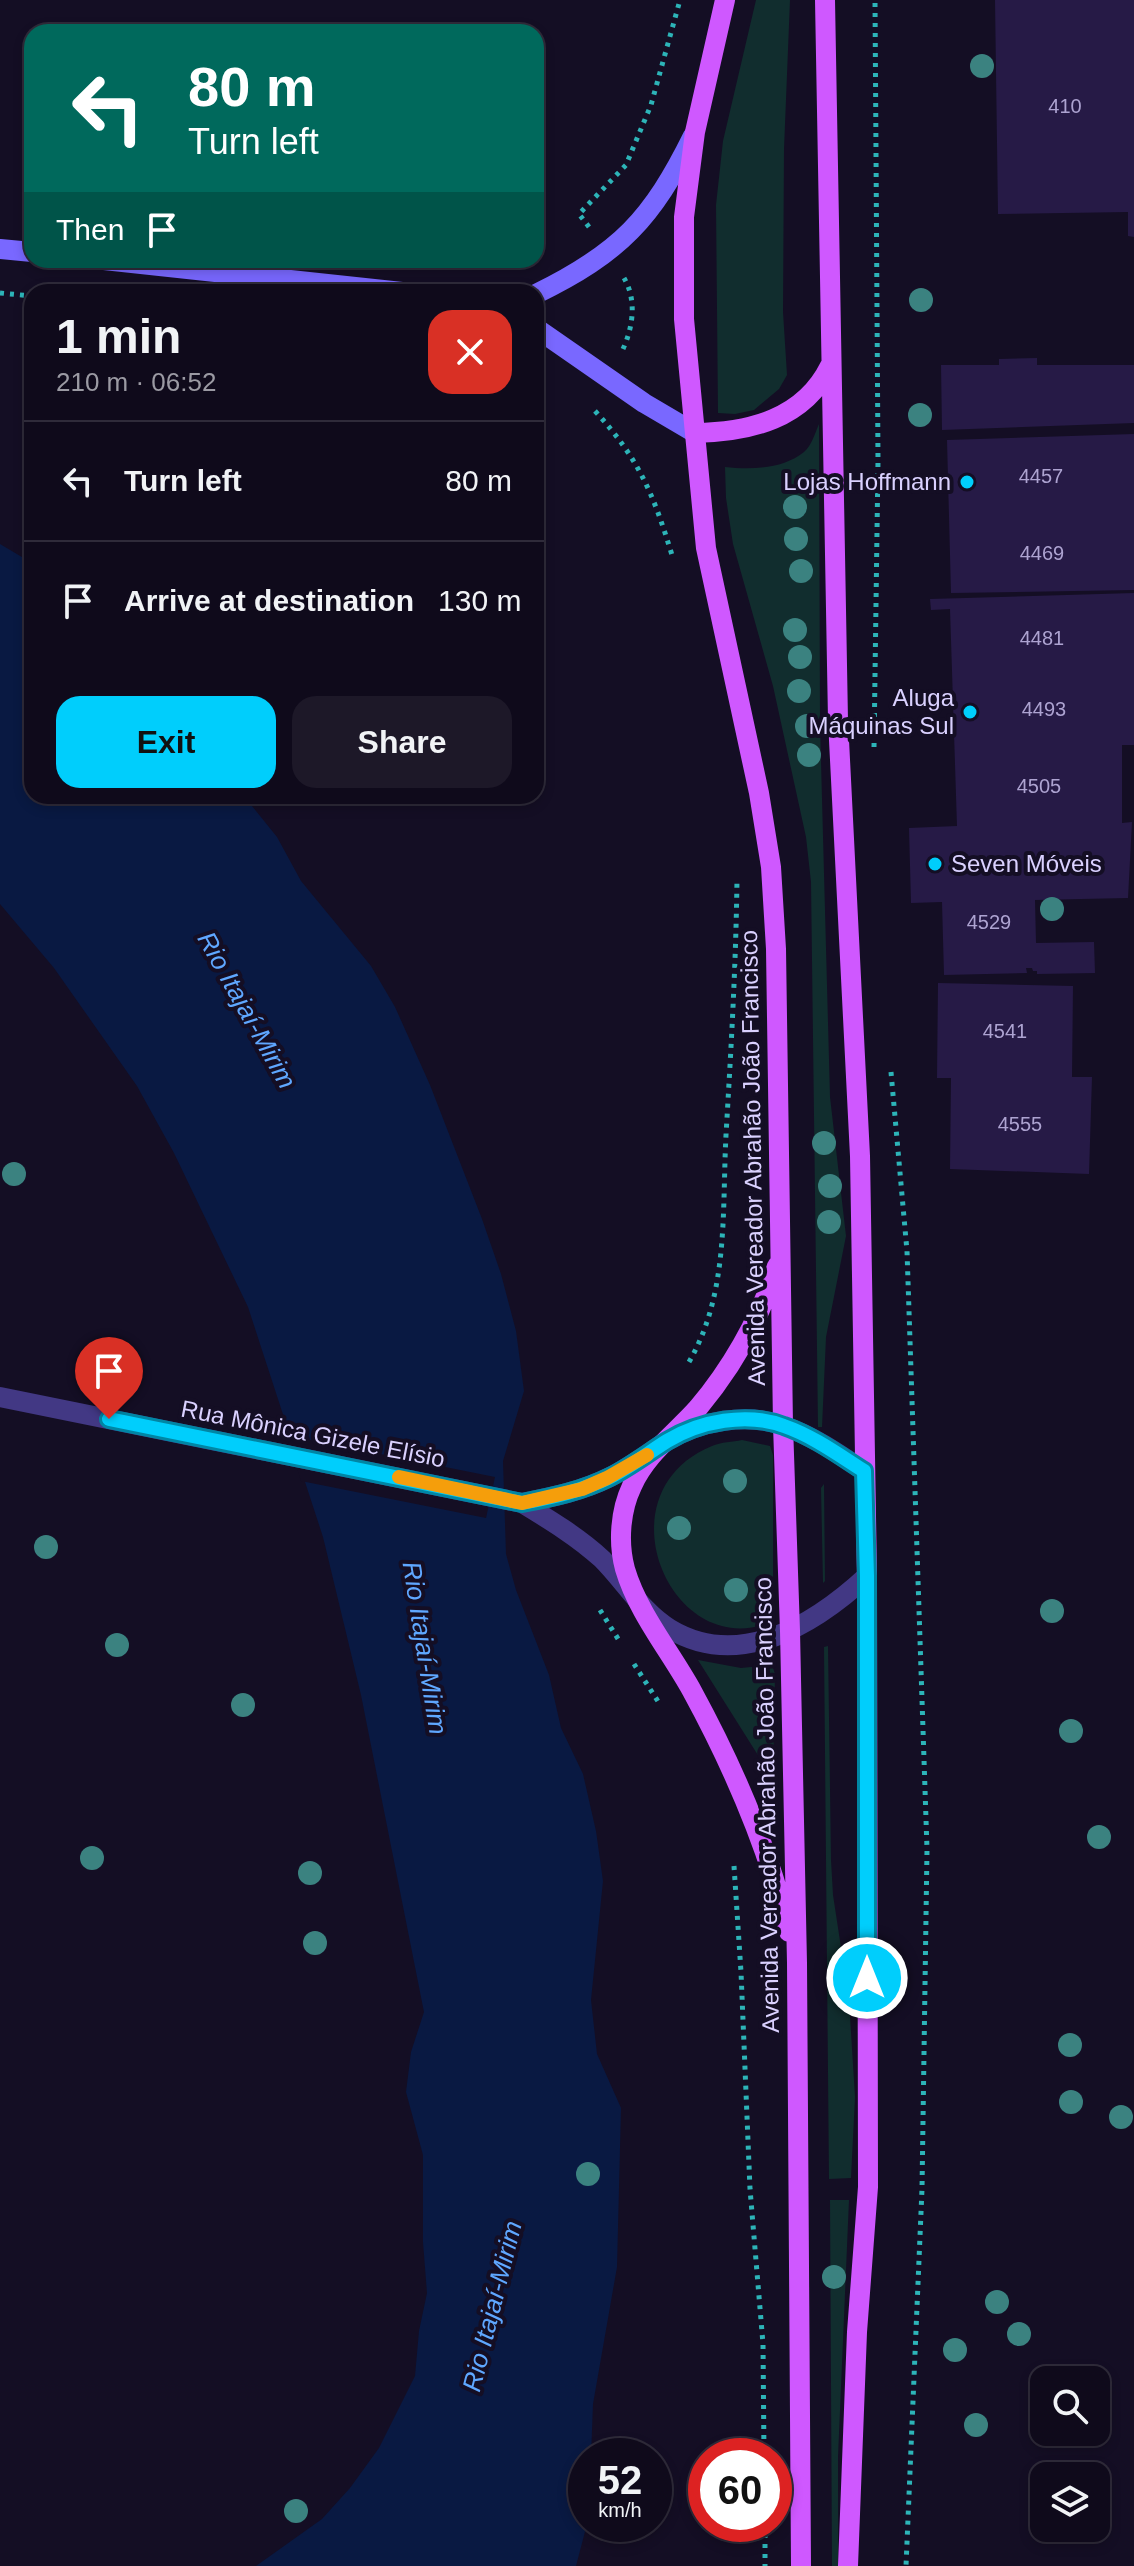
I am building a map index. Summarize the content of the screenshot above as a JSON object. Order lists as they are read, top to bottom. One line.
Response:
{"streets":{"main road":["Avenida Vereador Abrahão João Francisco"],"street":["Rua Mônica Gizele Elísio"]},"crossings":[["Avenida Vereador Abrahão João Francisco","Rua Mônica Gizele Elísio"]],"water":["Rio Itajaí-Mirim"],"places":["Lojas Hoffmann","Aluga Máquinas Sul","Seven Móveis"],"house_numbers":["410","4457","4469","4481","4493","4505","4529","4541","4555"],"page":{"turn":["80 m","Turn left"],"then":"Then","heading":["1 min","210 m · 06:52"],"list":[{"name":"Turn left","value":"80 m"},{"name":"Arrive at destination","value":"130 m"}],"buttons":["Exit","Share"],"speed":"52 km/h","limit":"60"}}
